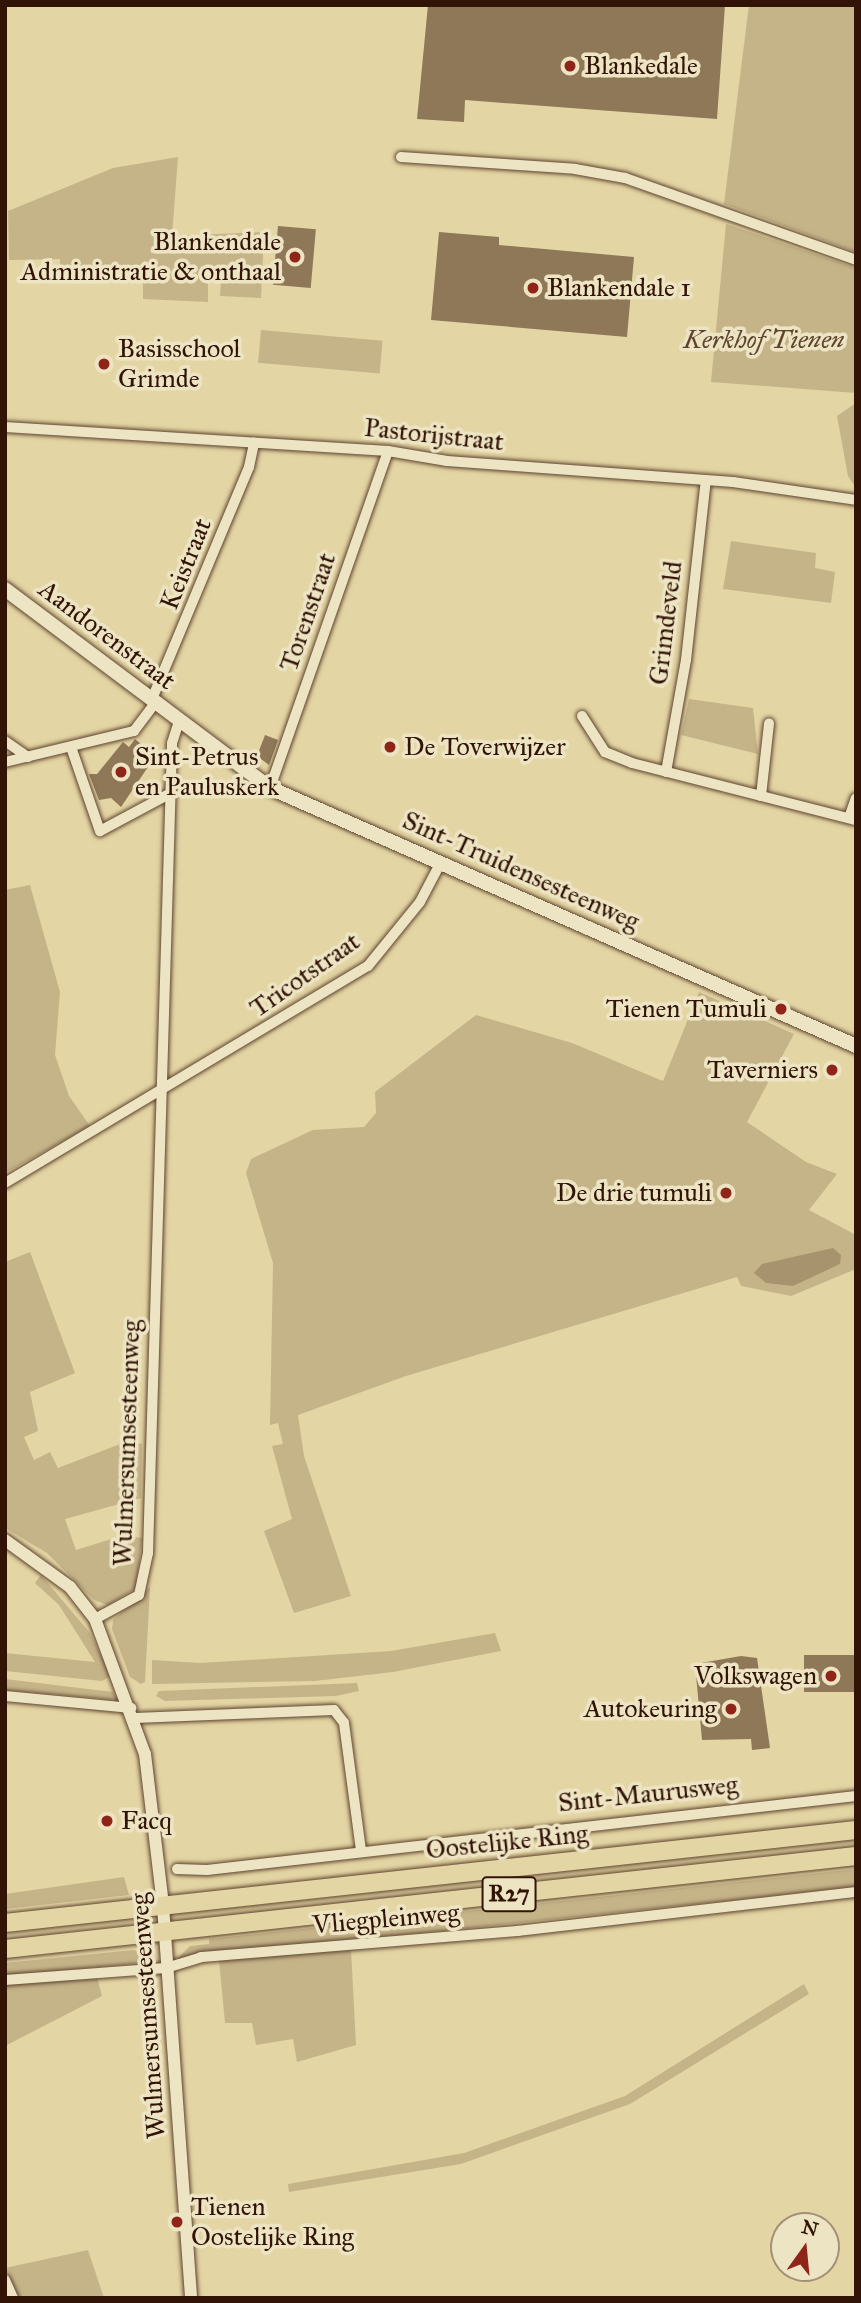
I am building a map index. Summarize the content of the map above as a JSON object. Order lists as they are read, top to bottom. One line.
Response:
{"streets":{"highway":["Oostelijke Ring","R27"],"main road":["Aandorenstraat","Sint-Truidensesteenweg"],"street":["Pastorijstraat","Keistraat","Torenstraat","Grimdeveld","Tricotstraat","Wulmersumsesteenweg","Sint-Maurusweg","Vliegpleinweg"]},"crossings":[["Pastorijstraat","Keistraat"],["Pastorijstraat","Torenstraat"],["Pastorijstraat","Grimdeveld"],["Keistraat","Aandorenstraat"],["Torenstraat","Sint-Truidensesteenweg"],["Aandorenstraat","Sint-Truidensesteenweg"],["Aandorenstraat","Wulmersumsesteenweg"],["Sint-Truidensesteenweg","Tricotstraat"],["Sint-Truidensesteenweg","Wulmersumsesteenweg"],["Tricotstraat","Wulmersumsesteenweg"],["Wulmersumsesteenweg","Oostelijke Ring"],["Wulmersumsesteenweg","R27"],["Wulmersumsesteenweg","Vliegpleinweg"],["Oostelijke Ring","R27"]],"parks":["Kerkhof Tienen"],"places":["Blankedale","Blankendale Administratie & onthaal","Blankendale 1","Basisschool Grimde","De Toverwijzer","Sint-Petrus en Pauluskerk","Tienen Tumuli","Taverniers","De drie tumuli","Volkswagen","Autokeuring","Facq","Tienen Oostelijke Ring"],"north":"top"}
